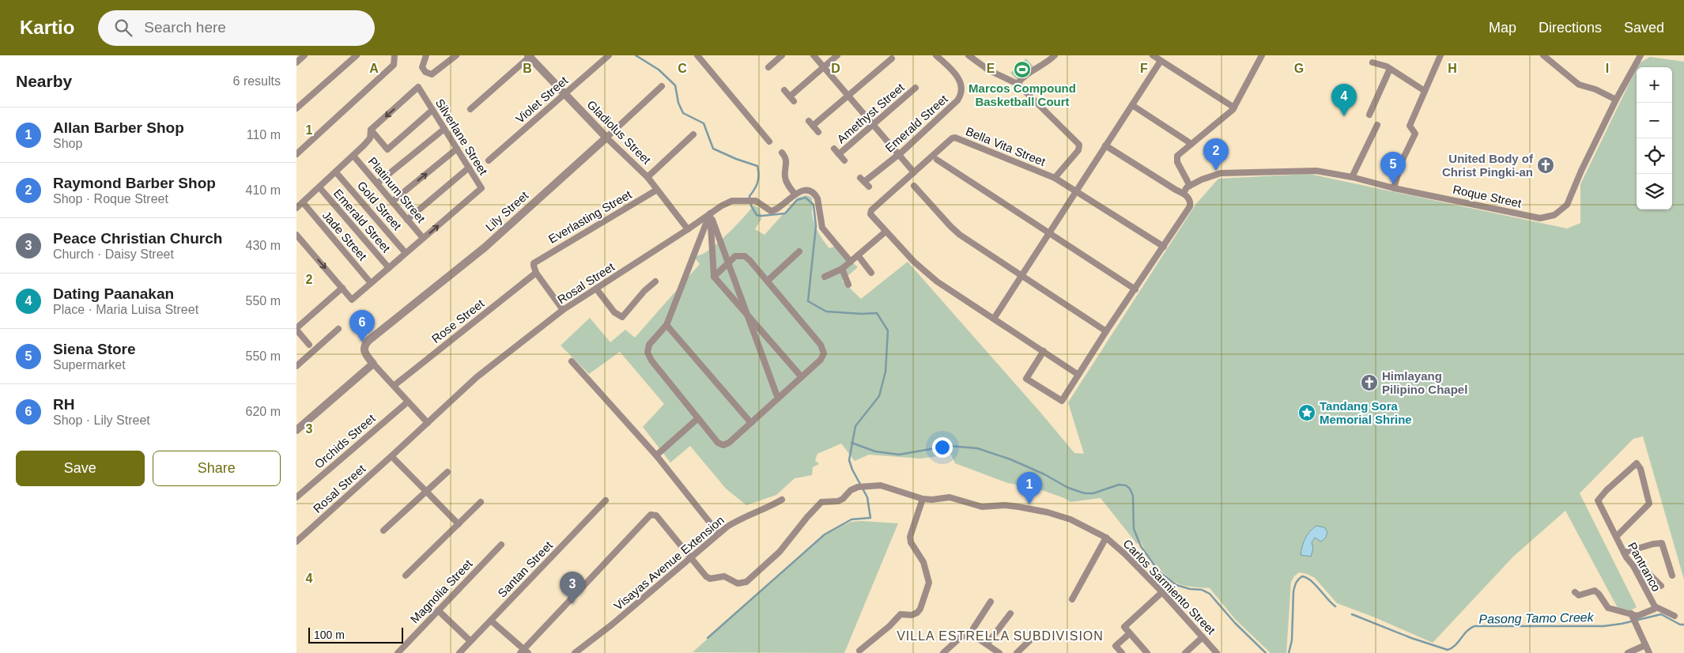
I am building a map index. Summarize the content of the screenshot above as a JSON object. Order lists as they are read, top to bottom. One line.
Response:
{"streets":{"street":["Violet Street","Amethyst Street","Emerald Street","Gladiolus Street","Silverlane Street","Bella Vita Street","Platinum Street","Roque Street","Gold Street","Lily Street","Everlasting Street","Jade Street","Rosal Street","Rose Street","Orchids Street","Visayas Avenue Extension","Pantranco","Santan Street","Carlos Sarmiento Street","Magnolia Street"]},"crossings":[["Violet Street","Gladiolus Street"],["Emerald Street","Silverlane Street"],["Gladiolus Street","Lily Street"],["Gladiolus Street","Everlasting Street"],["Gladiolus Street","Rosal Street"],["Silverlane Street","Platinum Street"],["Silverlane Street","Gold Street"],["Silverlane Street","Jade Street"],["Everlasting Street","Rose Street"],["Visayas Avenue Extension","Carlos Sarmiento Street"]],"districts":["VILLA ESTRELLA SUBDIVISION"],"water":["Pasong Tamo Creek"],"places":{"sports":["Marcos Compound Basketball Court"],"church":["United Body of Christ Pingki-an","Himlayang Pilipino Chapel"],"place":["Tandang Sora Memorial Shrine"]},"scale_bar":"100 m","page":{"header":"Kartio","search":"Search here","nav":["Map","Directions","Saved"],"heading":["Nearby","6 results"],"map_buttons":["+","−"],"pins":["4","2","5","6","1","3"],"list":[{"mark":"1","name":"Allan Barber Shop","note":"Shop","value":"110 m"},{"mark":"2","name":"Raymond Barber Shop","note":"Shop · Roque Street","value":"410 m"},{"mark":"3","name":"Peace Christian Church","note":"Church · Daisy Street","value":"430 m"},{"mark":"4","name":"Dating Paanakan","note":"Place · Maria Luisa Street","value":"550 m"},{"mark":"5","name":"Siena Store","note":"Supermarket","value":"550 m"},{"mark":"6","name":"RH","note":"Shop · Lily Street","value":"620 m"}],"buttons":["Save","Share"],"scale":"100 m"},"grid":{"columns":["A","B","C","D","E","F","G","H","I"],"rows":["1","2","3","4"]}}
